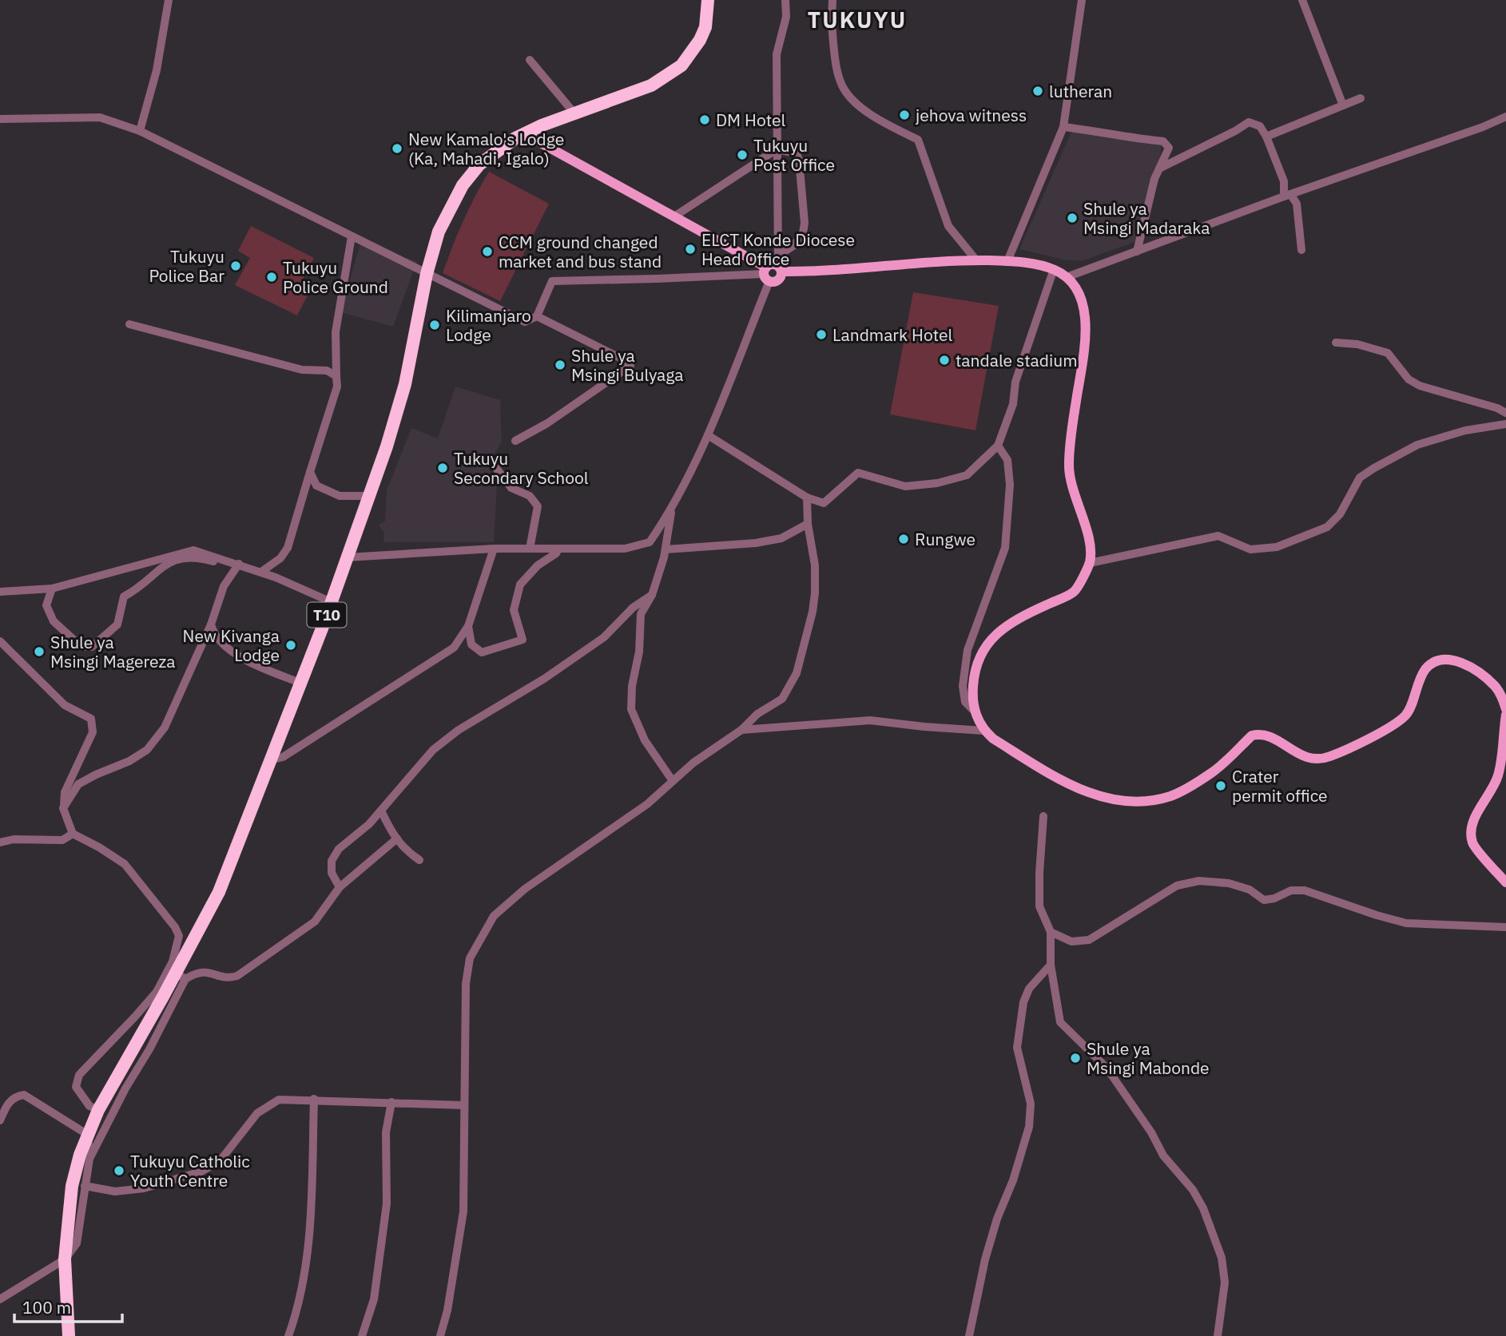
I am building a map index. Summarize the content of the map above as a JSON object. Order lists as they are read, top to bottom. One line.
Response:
{"streets":{"highway":["T10"]},"districts":["TUKUYU"],"places":["lutheran","jehova witness","DM Hotel","New Kamalo's Lodge (Ka, Mahadi, Igalo)","Tukuyu Post Office","Shule ya Msingi Madaraka","ELCT Konde Diocese Head Office","CCM ground changed market and bus stand","Tukuyu Police Bar","Tukuyu Police Ground","Kilimanjaro Lodge","Landmark Hotel","tandale stadium","Shule ya Msingi Bulyaga","Tukuyu Secondary School","Rungwe","New Kivanga Lodge","Shule ya Msingi Magereza","Crater permit office","Shule ya Msingi Mabonde","Tukuyu Catholic Youth Centre"],"scale_bar":"100 m"}
